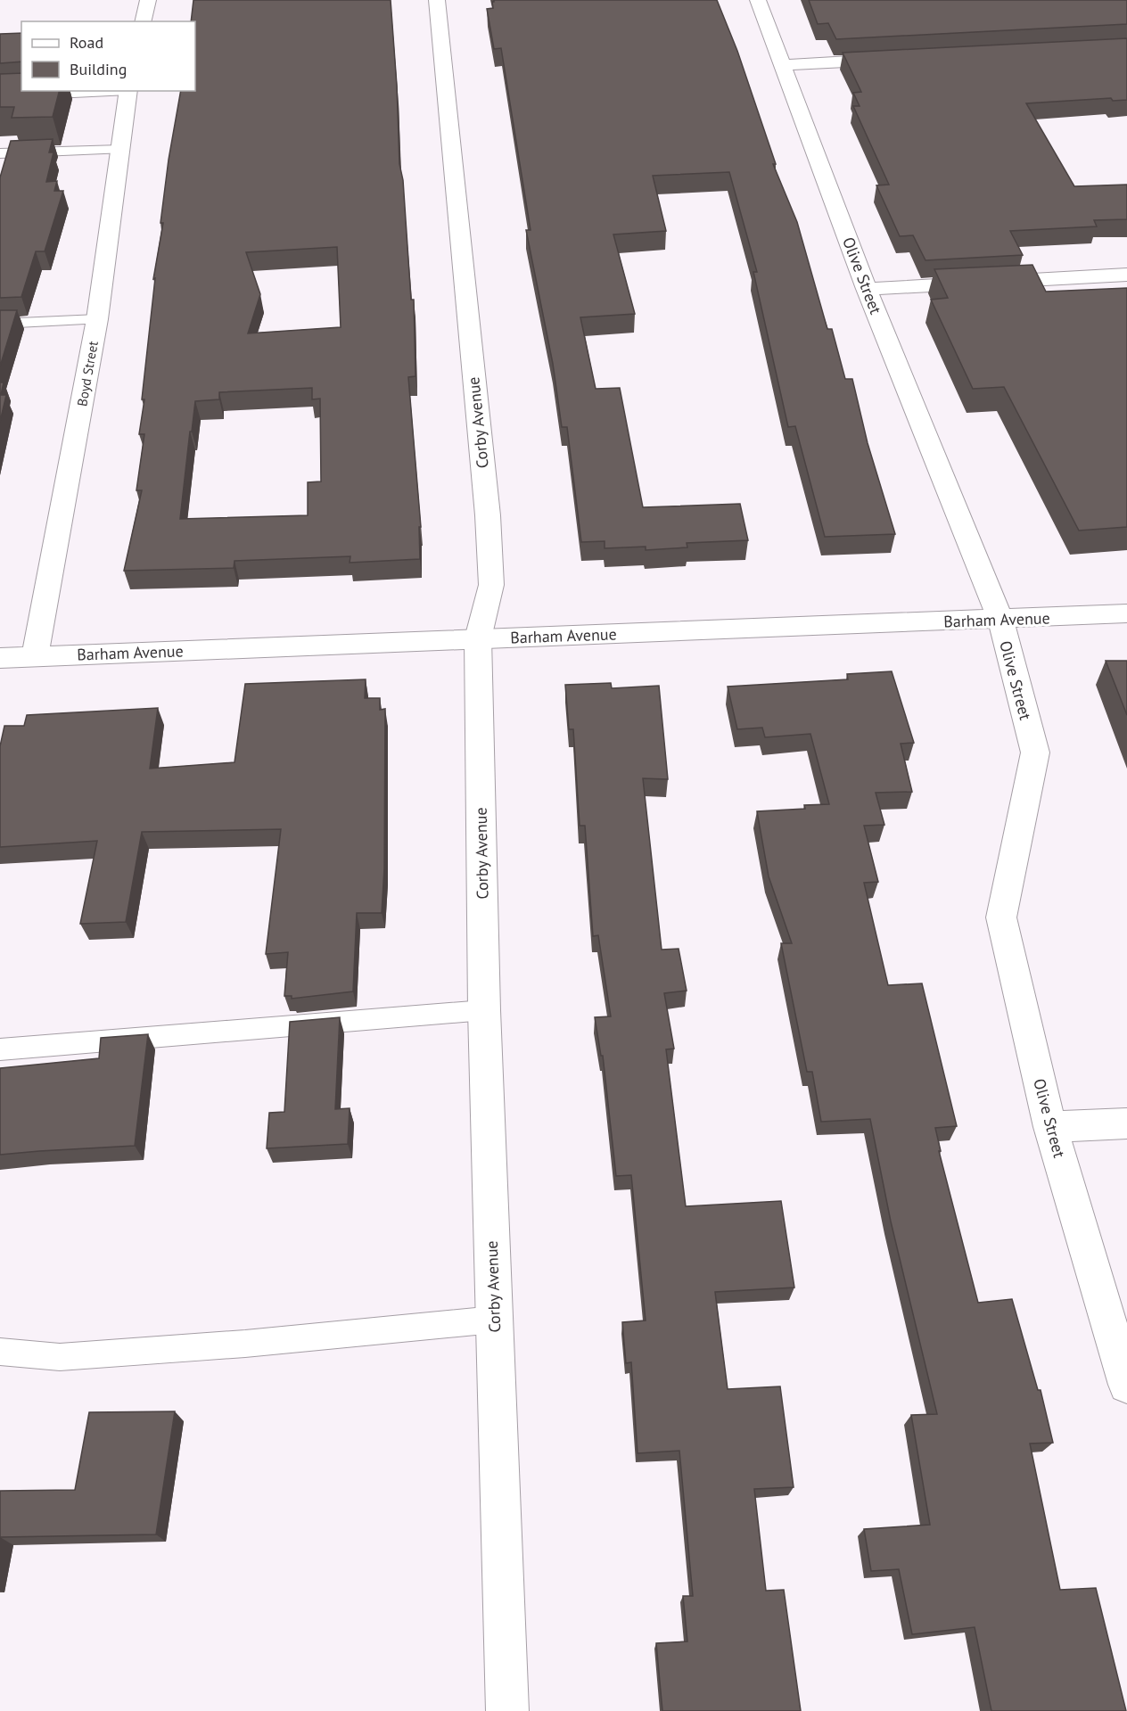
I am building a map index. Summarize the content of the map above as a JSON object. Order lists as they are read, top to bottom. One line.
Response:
{"streets":{"street":["Olive Street","Boyd Street","Corby Avenue","Barham Avenue"]},"crossings":[["Olive Street","Barham Avenue"],["Boyd Street","Barham Avenue"],["Corby Avenue","Barham Avenue"]],"legend":["Road","Building"]}
